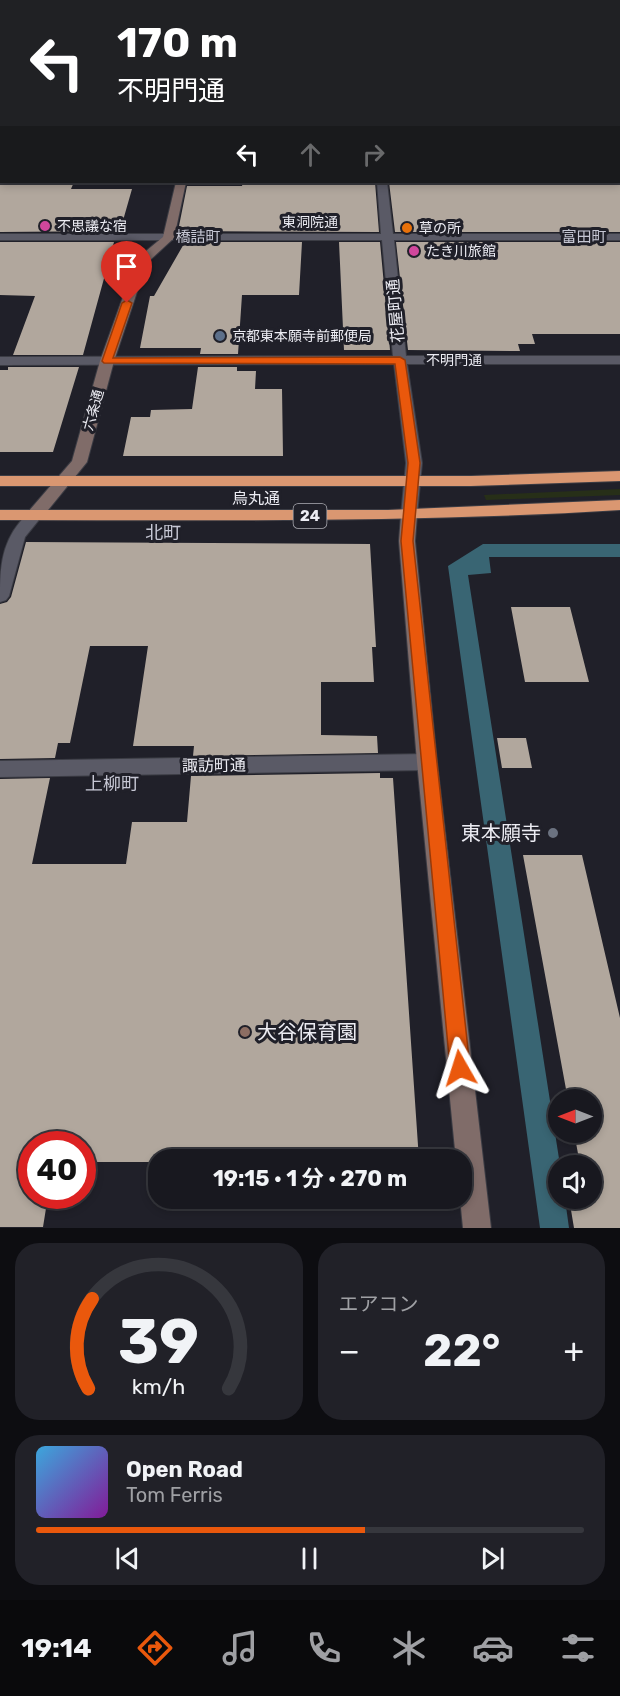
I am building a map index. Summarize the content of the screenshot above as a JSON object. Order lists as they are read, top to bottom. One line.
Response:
{"streets":{"highway":["烏丸通","24"],"street":["東洞院通","花屋町通","不明門通","六条通","諏訪町通"]},"crossings":[["東洞院通","花屋町通"],["東洞院通","六条通"],["花屋町通","不明門通"],["花屋町通","烏丸通"],["花屋町通","諏訪町通"],["不明門通","六条通"],["六条通","烏丸通"]],"districts":["橋詰町","富田町","北町","上柳町"],"places":["不思議な宿","草の所","たき川旅館","京都東本願寺前郵便局","東本願寺","大谷保育園"],"north":"left","page":{"turn":["170 m","不明門通"],"limit":"40","trip":"19:15 · 1 分 · 270 m","tile":"エアコン","heat":["−","22°","+"],"song":["Open Road","Tom Ferris"],"tabs":"19:14","gauge":["39","km/h"]}}
